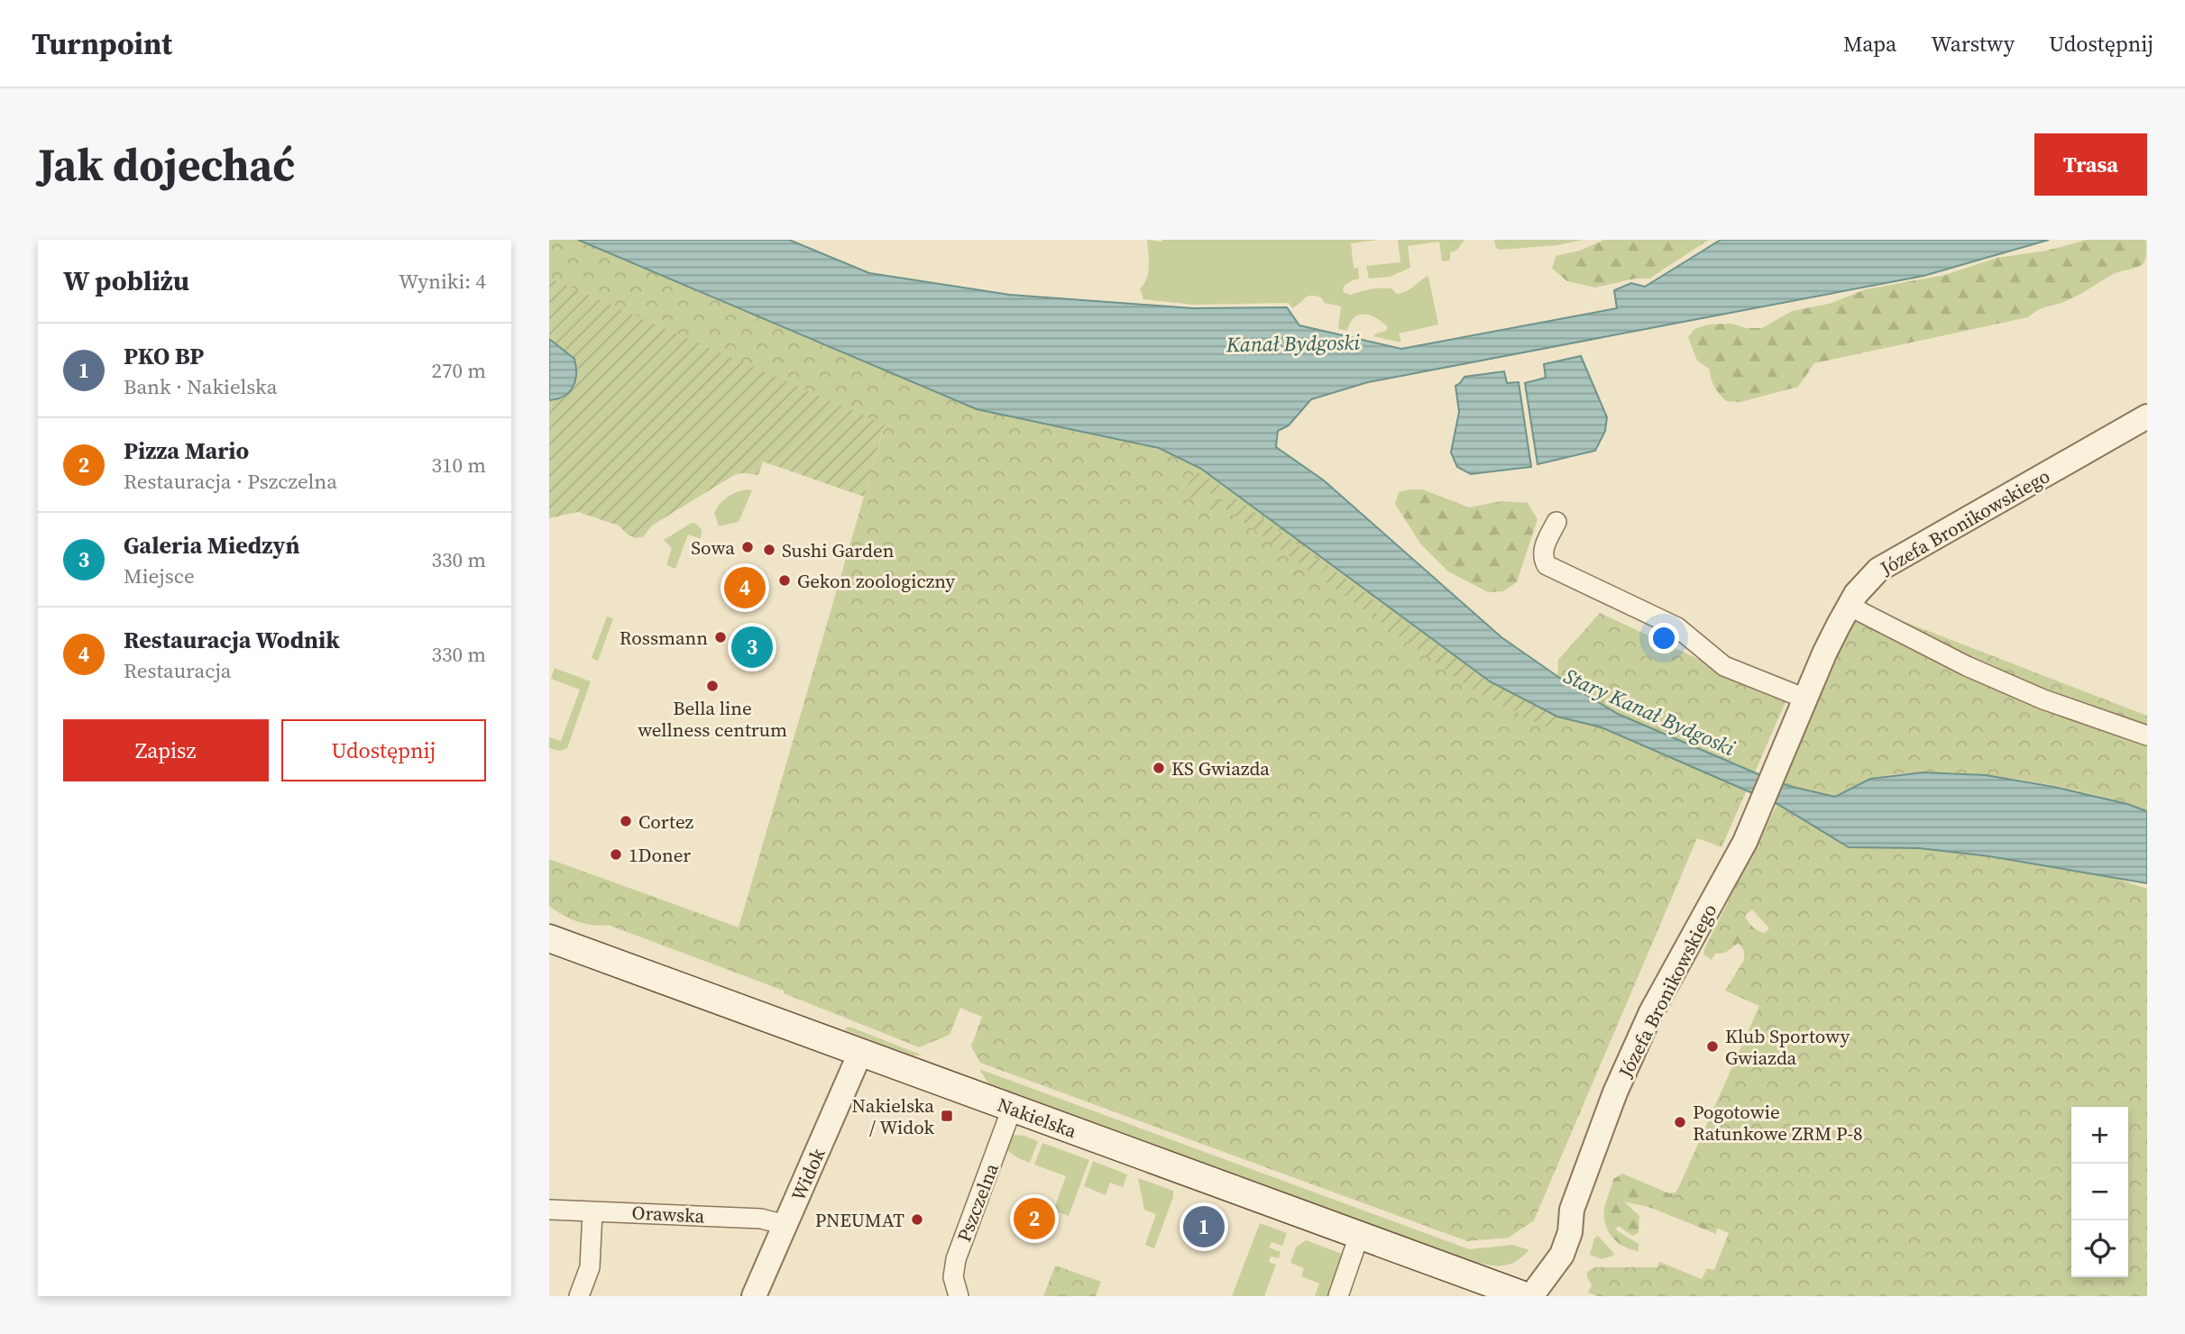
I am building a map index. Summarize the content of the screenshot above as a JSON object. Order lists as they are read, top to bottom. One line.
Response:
{"streets":{"main road":["Nakielska"],"street":["Józefa Bronikowskiego","Widok","Pszczelna","Orawska"]},"crossings":[["Józefa Bronikowskiego","Nakielska"],["Nakielska","Widok"],["Nakielska","Pszczelna"],["Widok","Orawska"]],"water":["Kanał Bydgoski","Stary Kanał Bydgoski"],"places":{"other":["Sowa","Sushi Garden","Gekon zoologiczny","Rossmann","Bella line wellness centrum","KS Gwiazda","Cortez","1Doner","Klub Sportowy Gwiazda","Pogotowie Ratunkowe ZRM P-8","PNEUMAT"],"transit":["Nakielska / Widok"]},"page":{"header":"Turnpoint","nav":["Mapa","Warstwy","Udostępnij"],"buttons":["Trasa",["Zapisz","Udostępnij"]],"title":"Jak dojechać","heading":["W pobliżu","Wyniki: 4"],"list":[{"mark":"1","name":"PKO BP","note":"Bank · Nakielska","value":"270 m"},{"mark":"2","name":"Pizza Mario","note":"Restauracja · Pszczelna","value":"310 m"},{"mark":"3","name":"Galeria Miedzyń","note":"Miejsce","value":"330 m"},{"mark":"4","name":"Restauracja Wodnik","note":"Restauracja","value":"330 m"}],"pins":["4","3","2","1"],"map_buttons":["+","−"]}}
